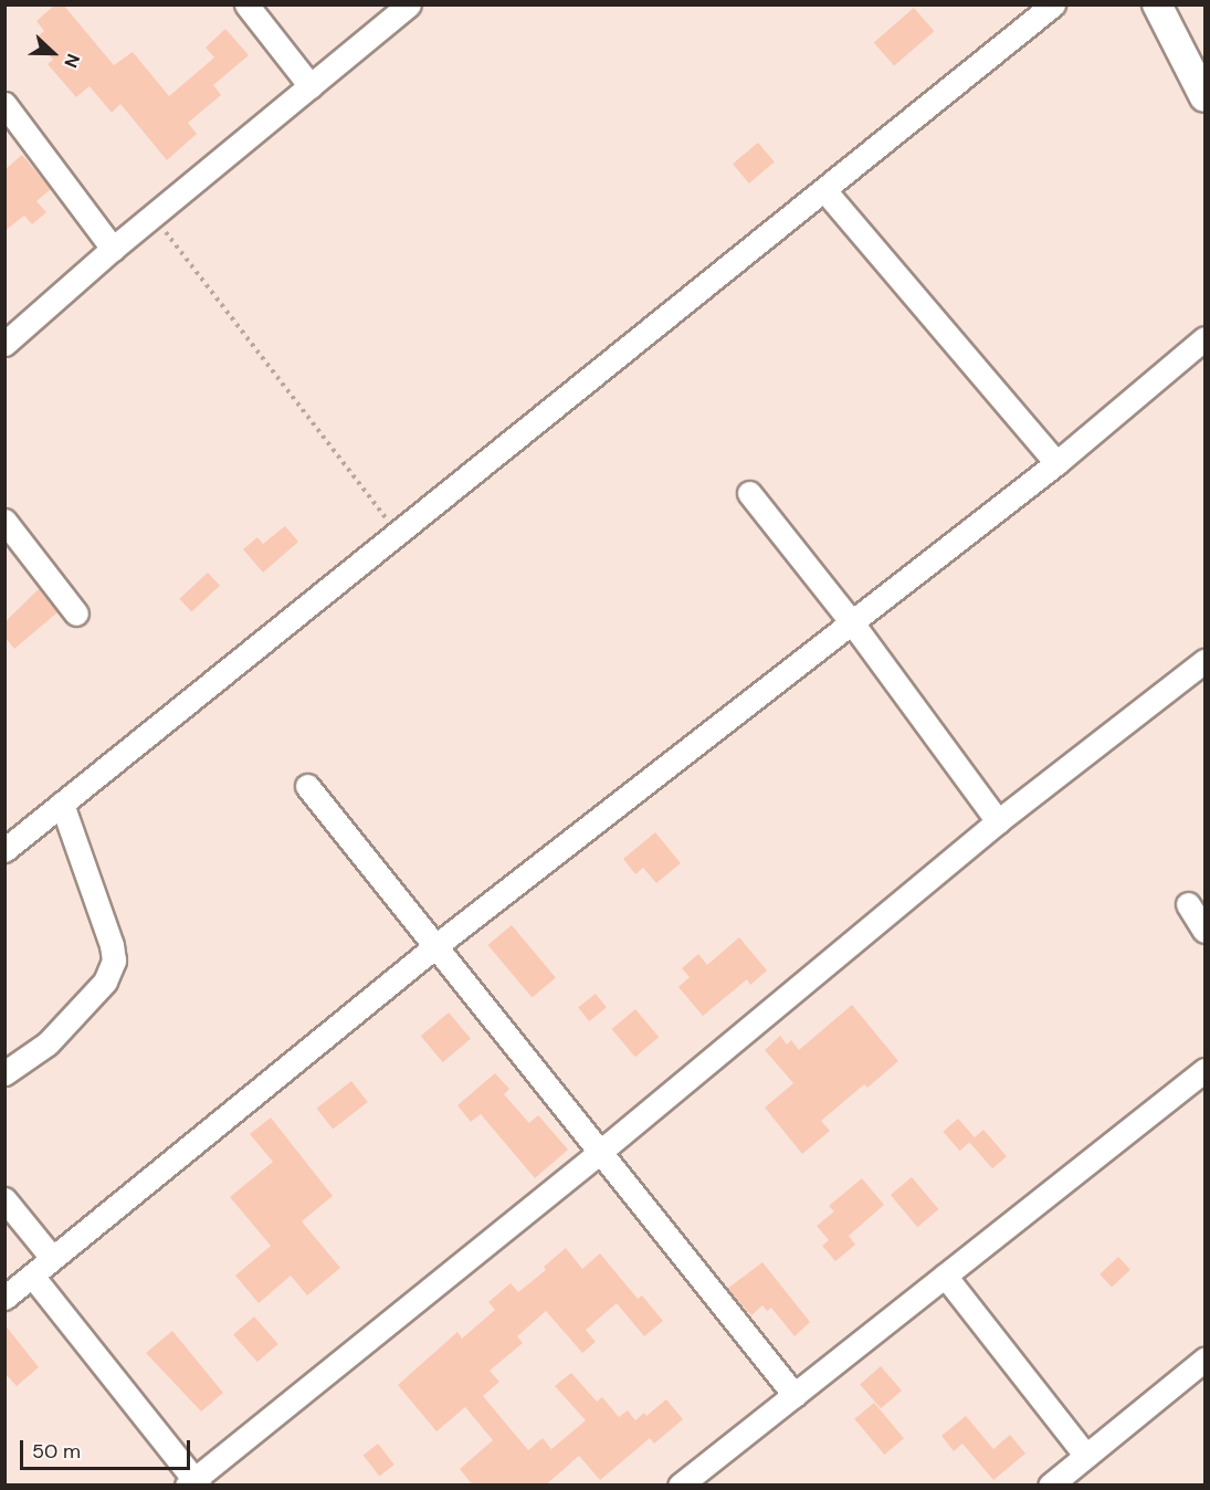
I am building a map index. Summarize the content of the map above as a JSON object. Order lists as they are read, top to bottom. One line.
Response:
{"scale_bar":"50 m","north":"right"}
